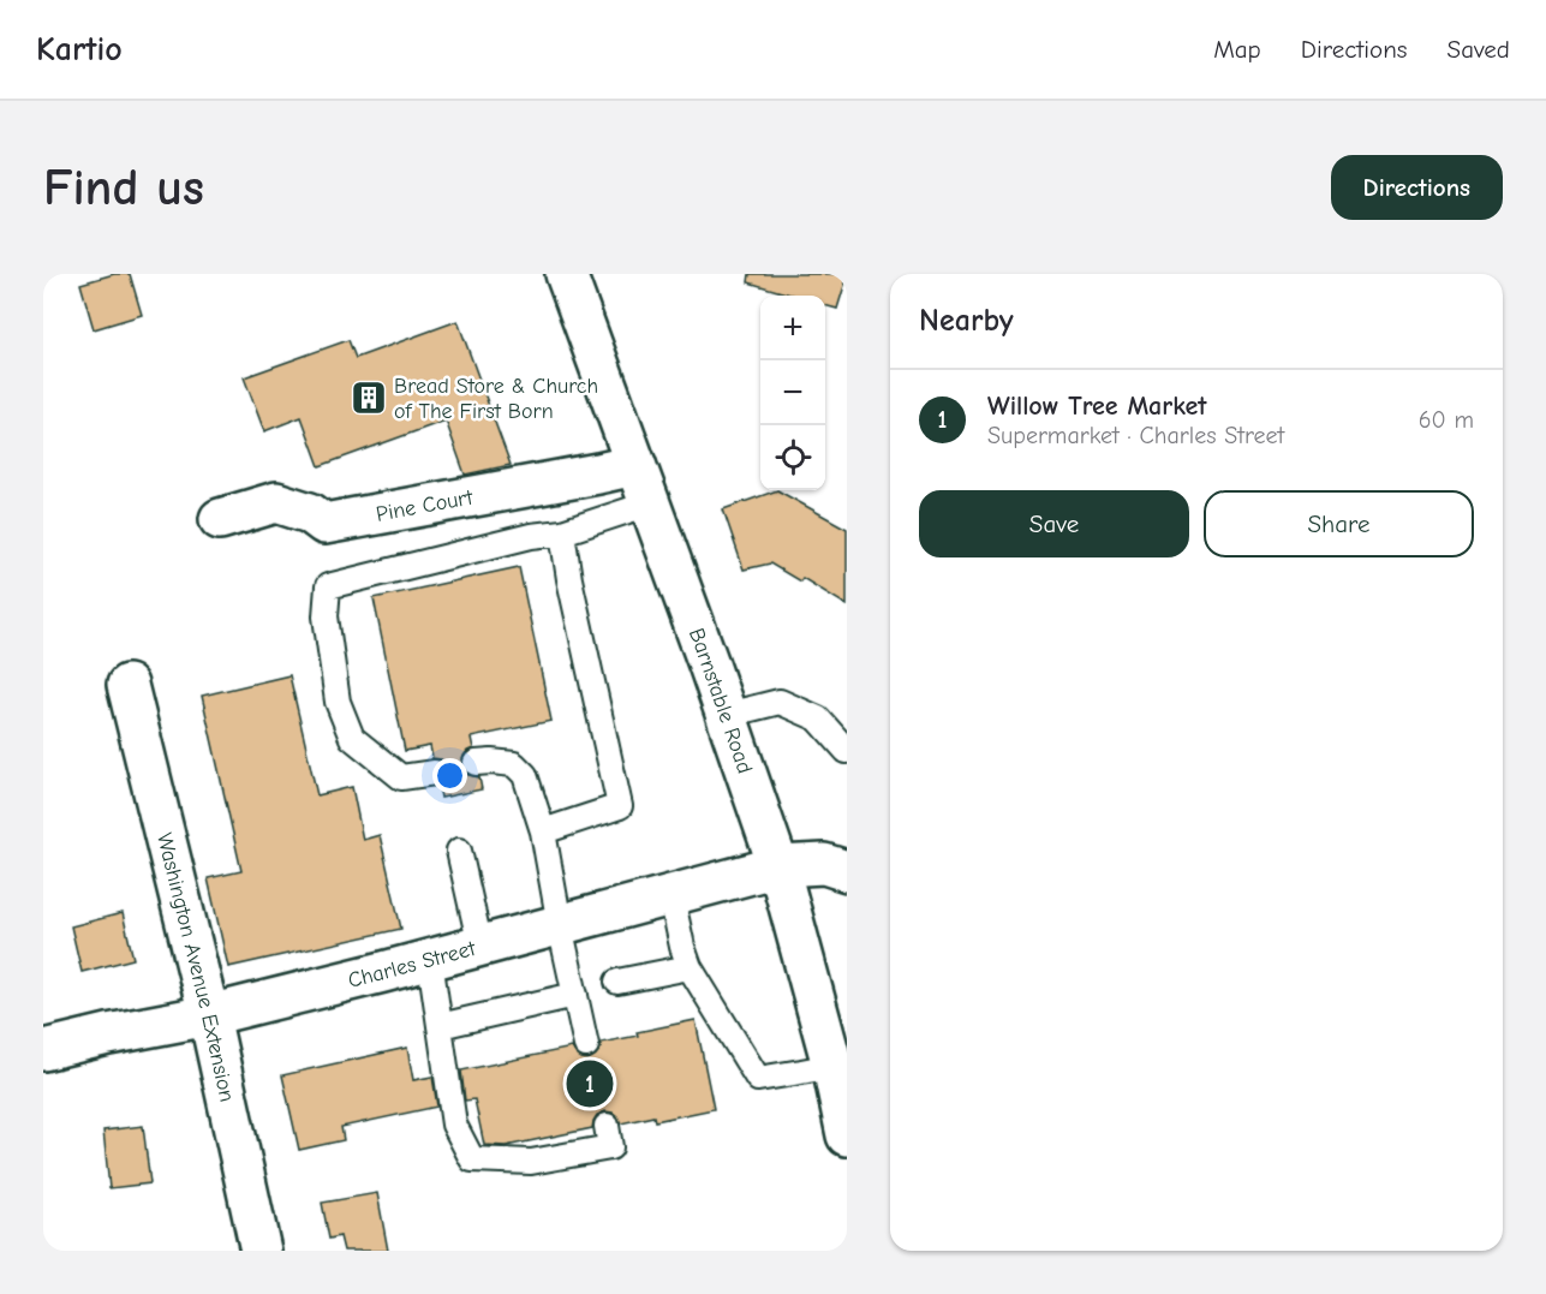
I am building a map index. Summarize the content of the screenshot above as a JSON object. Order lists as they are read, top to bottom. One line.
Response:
{"streets":{"street":["Pine Court","Barnstable Road","Charles Street","Washington Avenue Extension"]},"crossings":[["Pine Court","Barnstable Road"],["Barnstable Road","Charles Street"],["Charles Street","Washington Avenue Extension"]],"places":{"building":["Bread Store & Church of The First Born"]},"page":{"header":"Kartio","nav":["Map","Directions","Saved"],"buttons":["Directions",["Save","Share"]],"title":"Find us","heading":"Nearby","map_buttons":["+","−"],"list":[{"mark":"1","name":"Willow Tree Market","note":"Supermarket · Charles Street","value":"60 m"}],"pins":"1"}}
